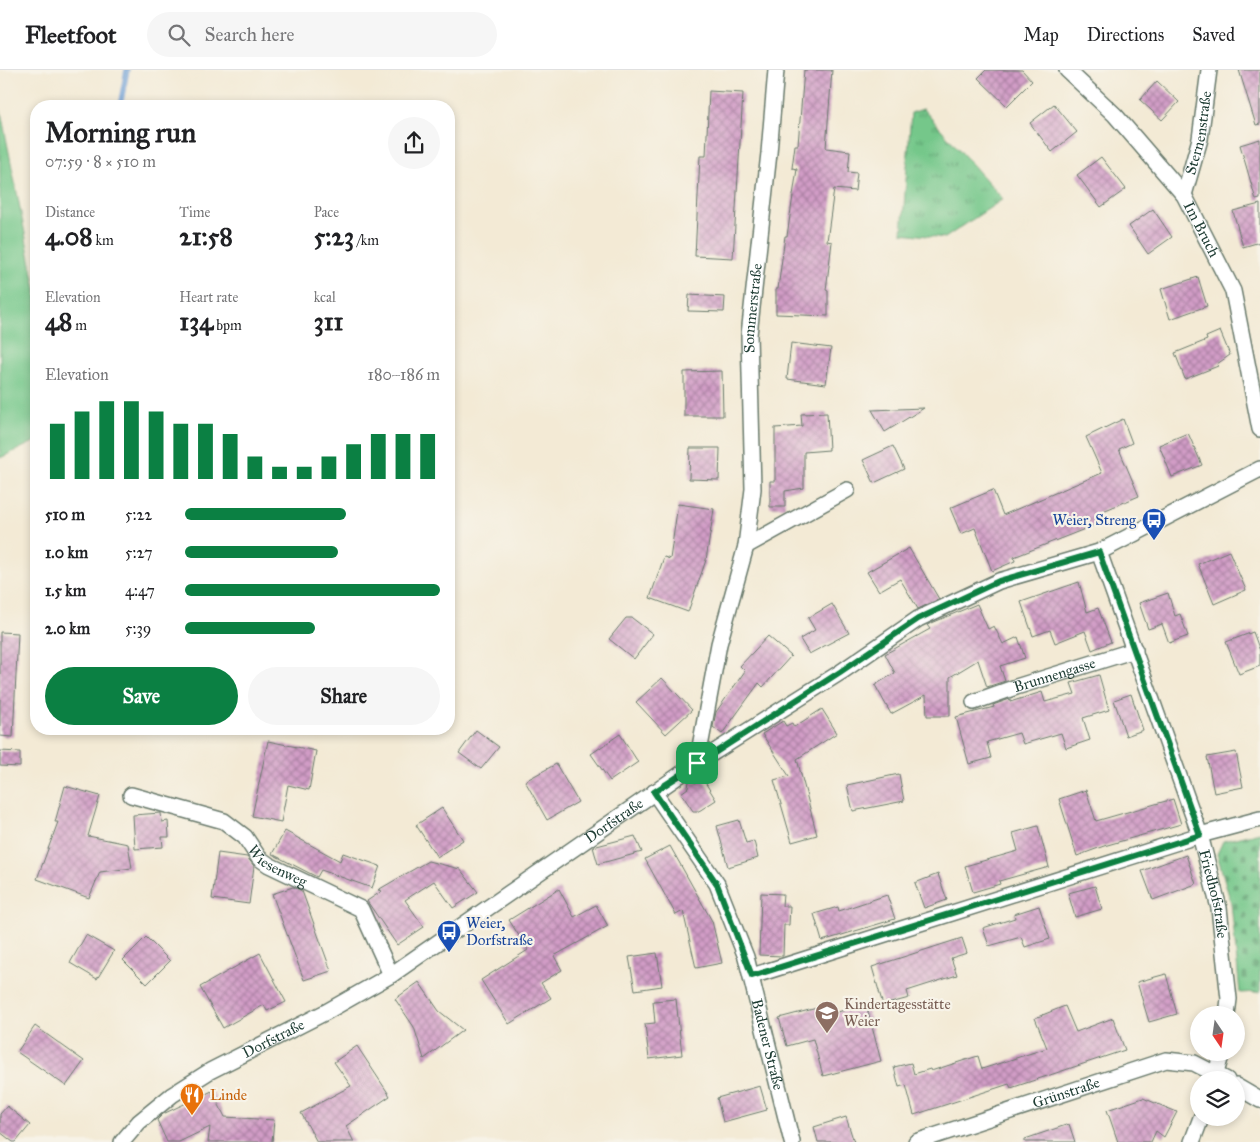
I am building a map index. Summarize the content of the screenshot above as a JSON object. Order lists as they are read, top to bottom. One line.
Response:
{"streets":{"street":["Sternenstraße","Im Bruch","Sommerstraße","Brunnengasse","Dorfstraße","Wiesenweg","Friedhofstraße","Badener Straße","Grünstraße"]},"crossings":[["Sternenstraße","Im Bruch"],["Sommerstraße","Dorfstraße"],["Brunnengasse","Friedhofstraße"],["Dorfstraße","Wiesenweg"],["Dorfstraße","Friedhofstraße"],["Dorfstraße","Badener Straße"]],"places":{"bus stop":["Weier, Streng","Weier, Dorfstraße"],"school or university":["Kindertagesstätte Weier"],"restaurant":["Linde"]},"north":"bottom","page":{"header":"Fleetfoot","search":"Search here","nav":["Map","Directions","Saved"],"heading":["Morning run","07:59 · 8 × 510 m"],"stats":[["Distance","4.08 km"],["Time","21:58"],["Pace","5:23 /km"],["Elevation","48 m"],["Heart rate","134 bpm"],["kcal","311"]],"chart":["Elevation","180–186 m"],"list":[{"name":"510 m","note":"5:22"},{"name":"1.0 km","note":"5:27"},{"name":"1.5 km","note":"4:47"},{"name":"2.0 km","note":"5:39"}],"buttons":["Save","Share"]}}
